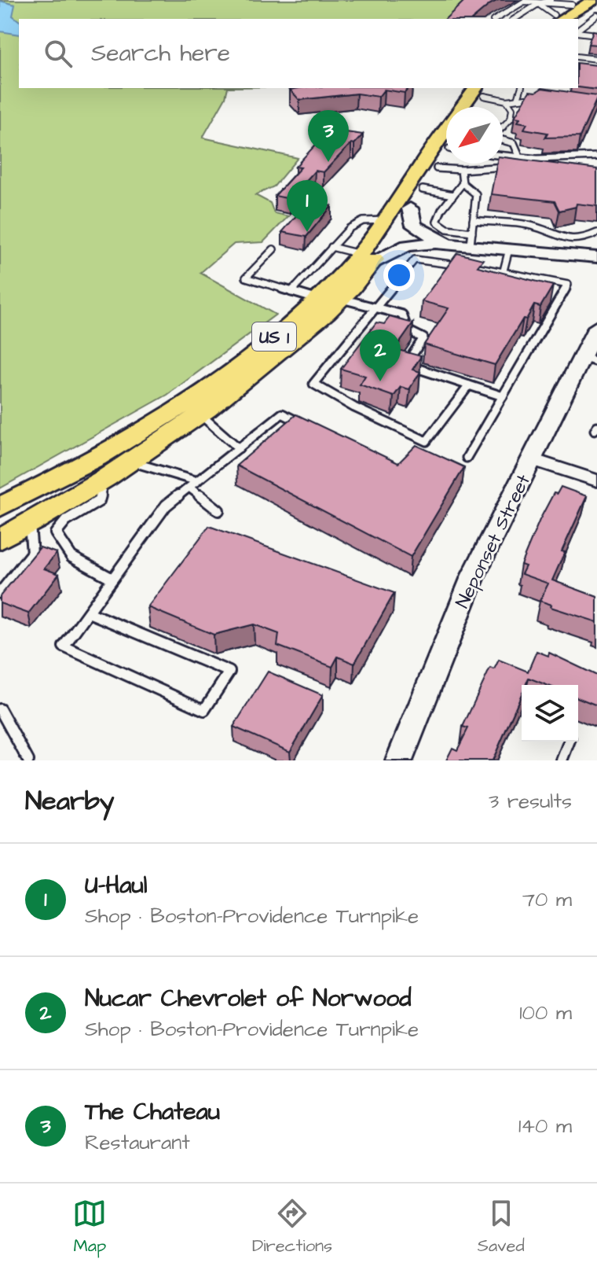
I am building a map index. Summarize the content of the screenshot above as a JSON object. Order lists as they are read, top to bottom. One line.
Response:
{"streets":{"main road":["US 1"],"street":["Neponset Street"]},"north":"bottom left","page":{"search":"Search here","pins":["3","1","2"],"heading":["Nearby","3 results"],"list":[{"mark":"1","name":"U-Haul","note":"Shop · Boston-Providence Turnpike","value":"70 m"},{"mark":"2","name":"Nucar Chevrolet of Norwood","note":"Shop · Boston-Providence Turnpike","value":"100 m"},{"mark":"3","name":"The Chateau","note":"Restaurant","value":"140 m"}],"nav":["Map","Directions","Saved"]}}
